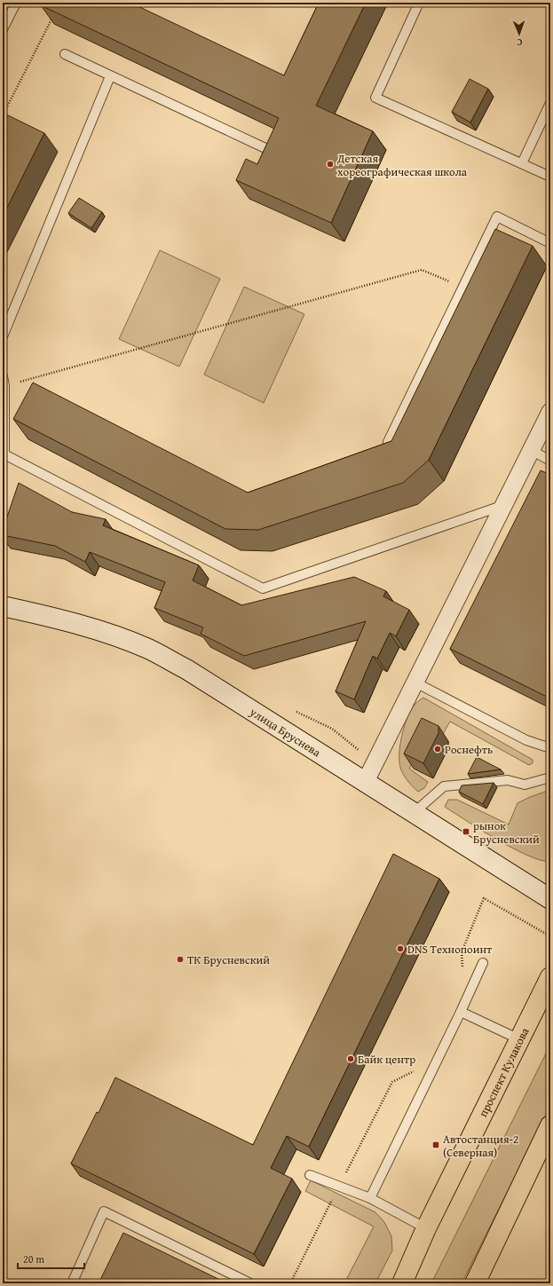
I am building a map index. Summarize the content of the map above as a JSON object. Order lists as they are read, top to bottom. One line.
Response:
{"streets":{"main road":["проспект Кулакова"],"street":["улица Бруснева"]},"places":{"other":["Детская хореографическая школа","Роснефть","DNS Технопоинт","ТК Брусневский","Байк центр"],"transit":["рынок Брусневский","Автостанция-2 (Северная)"]},"scale_bar":"20 m","north":"bottom"}
